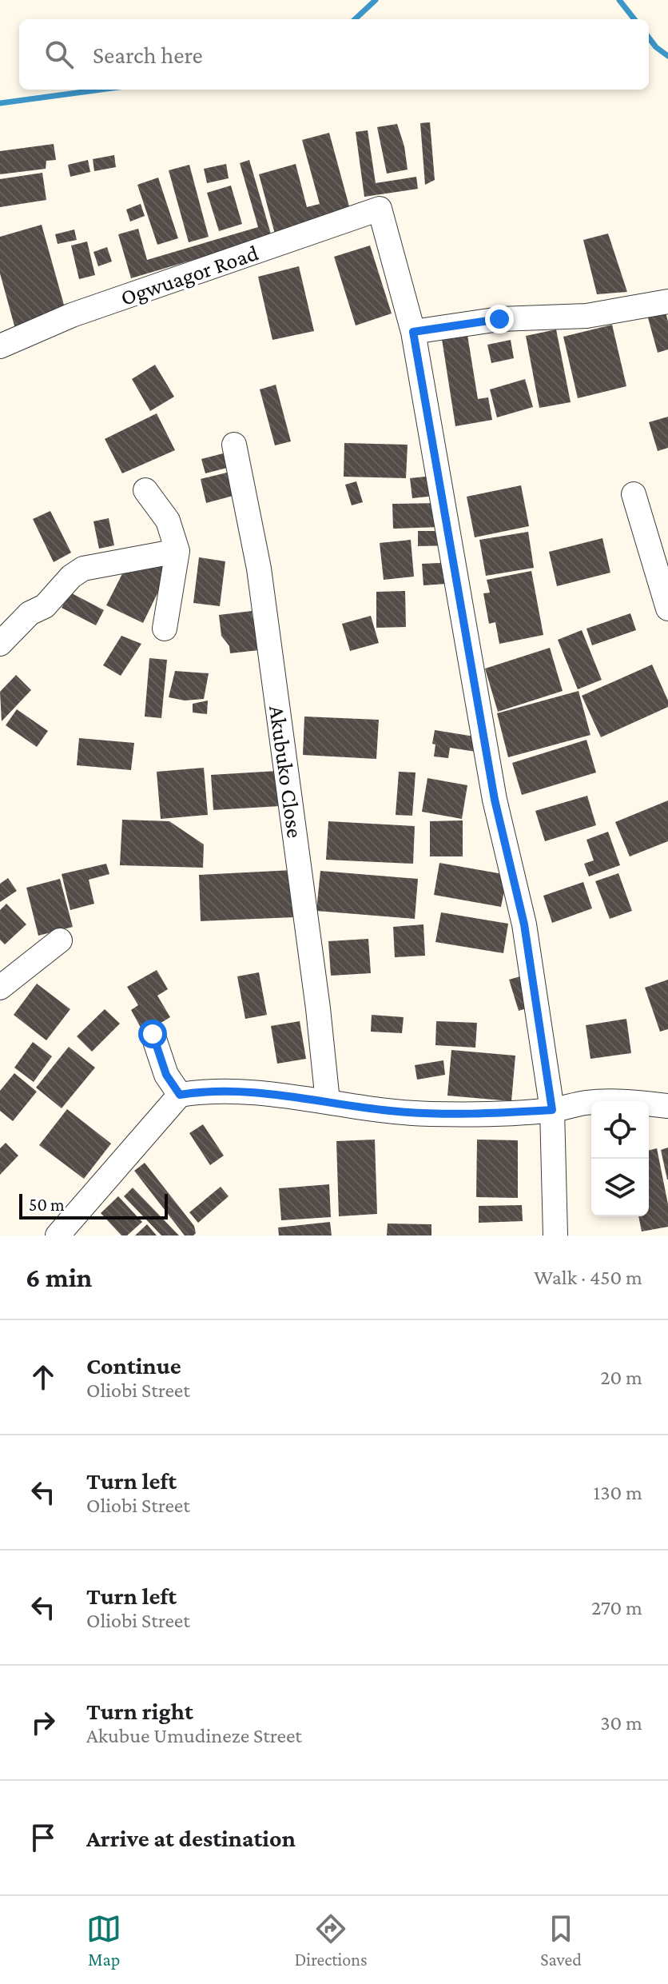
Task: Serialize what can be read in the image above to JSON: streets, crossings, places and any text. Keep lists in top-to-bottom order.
{
  "streets": {
    "street": ["Ogwuagor Road", "Akubuko Close"]
  },
  "scale_bar": "50 m",
  "page": {
    "search": "Search here",
    "scale": "50 m",
    "heading": ["6 min", "Walk · 450 m"],
    "list": [
      ["Continue", "Oliobi Street", "20 m"],
      ["Turn left", "Oliobi Street", "130 m"],
      ["Turn left", "Oliobi Street", "270 m"],
      ["Turn right", "Akubue Umudineze Street", "30 m"],
      "Arrive at destination"
    ],
    "nav": ["Map", "Directions", "Saved"]
  }
}
